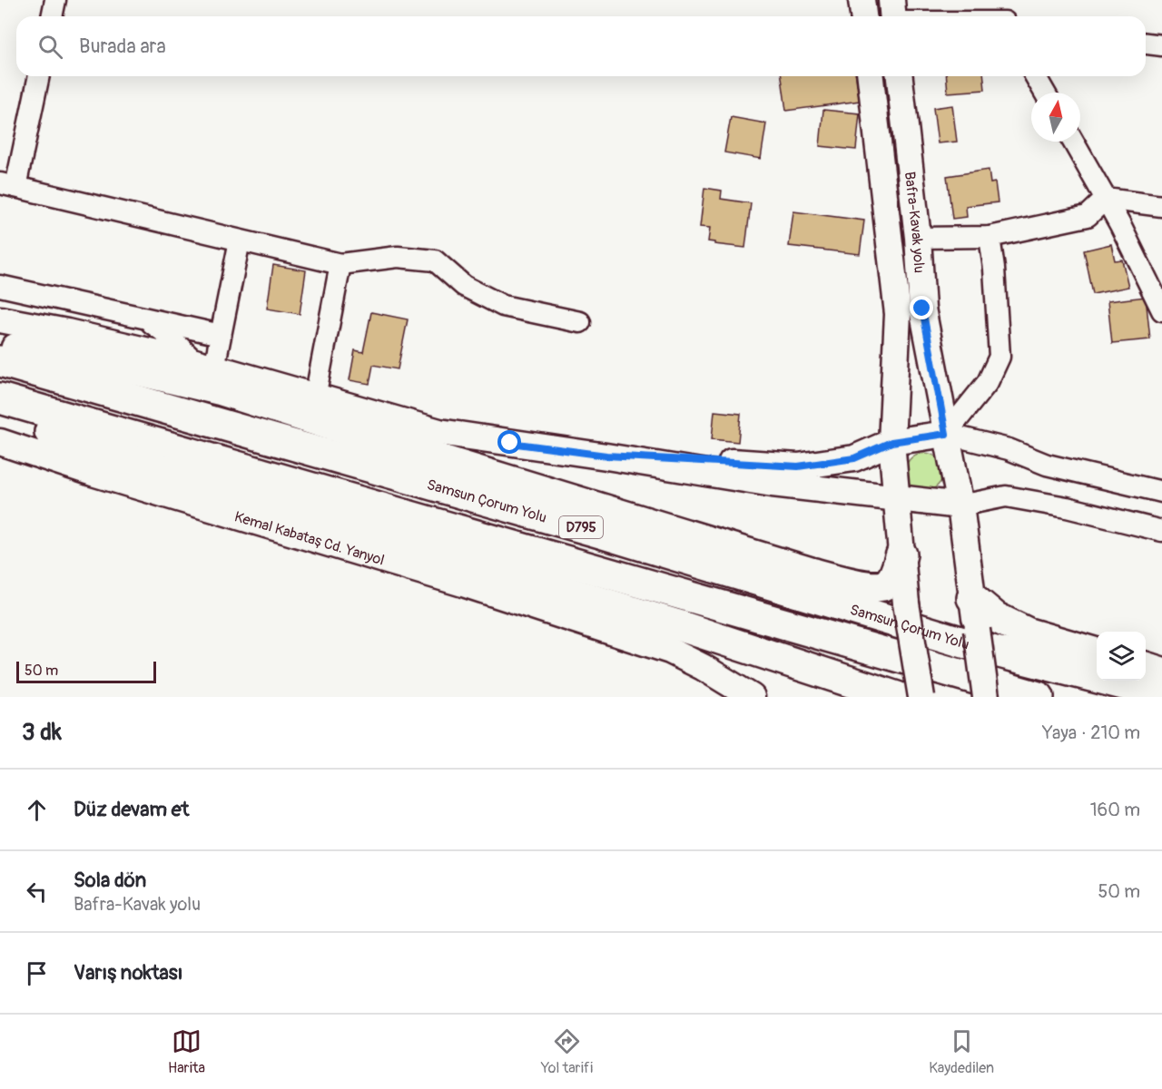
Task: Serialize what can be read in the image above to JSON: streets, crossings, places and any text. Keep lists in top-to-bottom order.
{
  "streets": {
    "highway": ["Samsun Çorum Yolu", "D795"],
    "main road": ["Bafra-Kavak yolu", "Kemal Kabataş Cd. Yanyol"]
  },
  "scale_bar": "50 m",
  "north": "top",
  "page": {
    "search": "Burada ara",
    "scale": "50 m",
    "heading": ["3 dk", "Yaya · 210 m"],
    "list": [
      ["Düz devam et", "160 m"],
      ["Sola dön", "Bafra-Kavak yolu", "50 m"],
      "Varış noktası"
    ],
    "nav": ["Harita", "Yol tarifi", "Kaydedilen"]
  }
}
